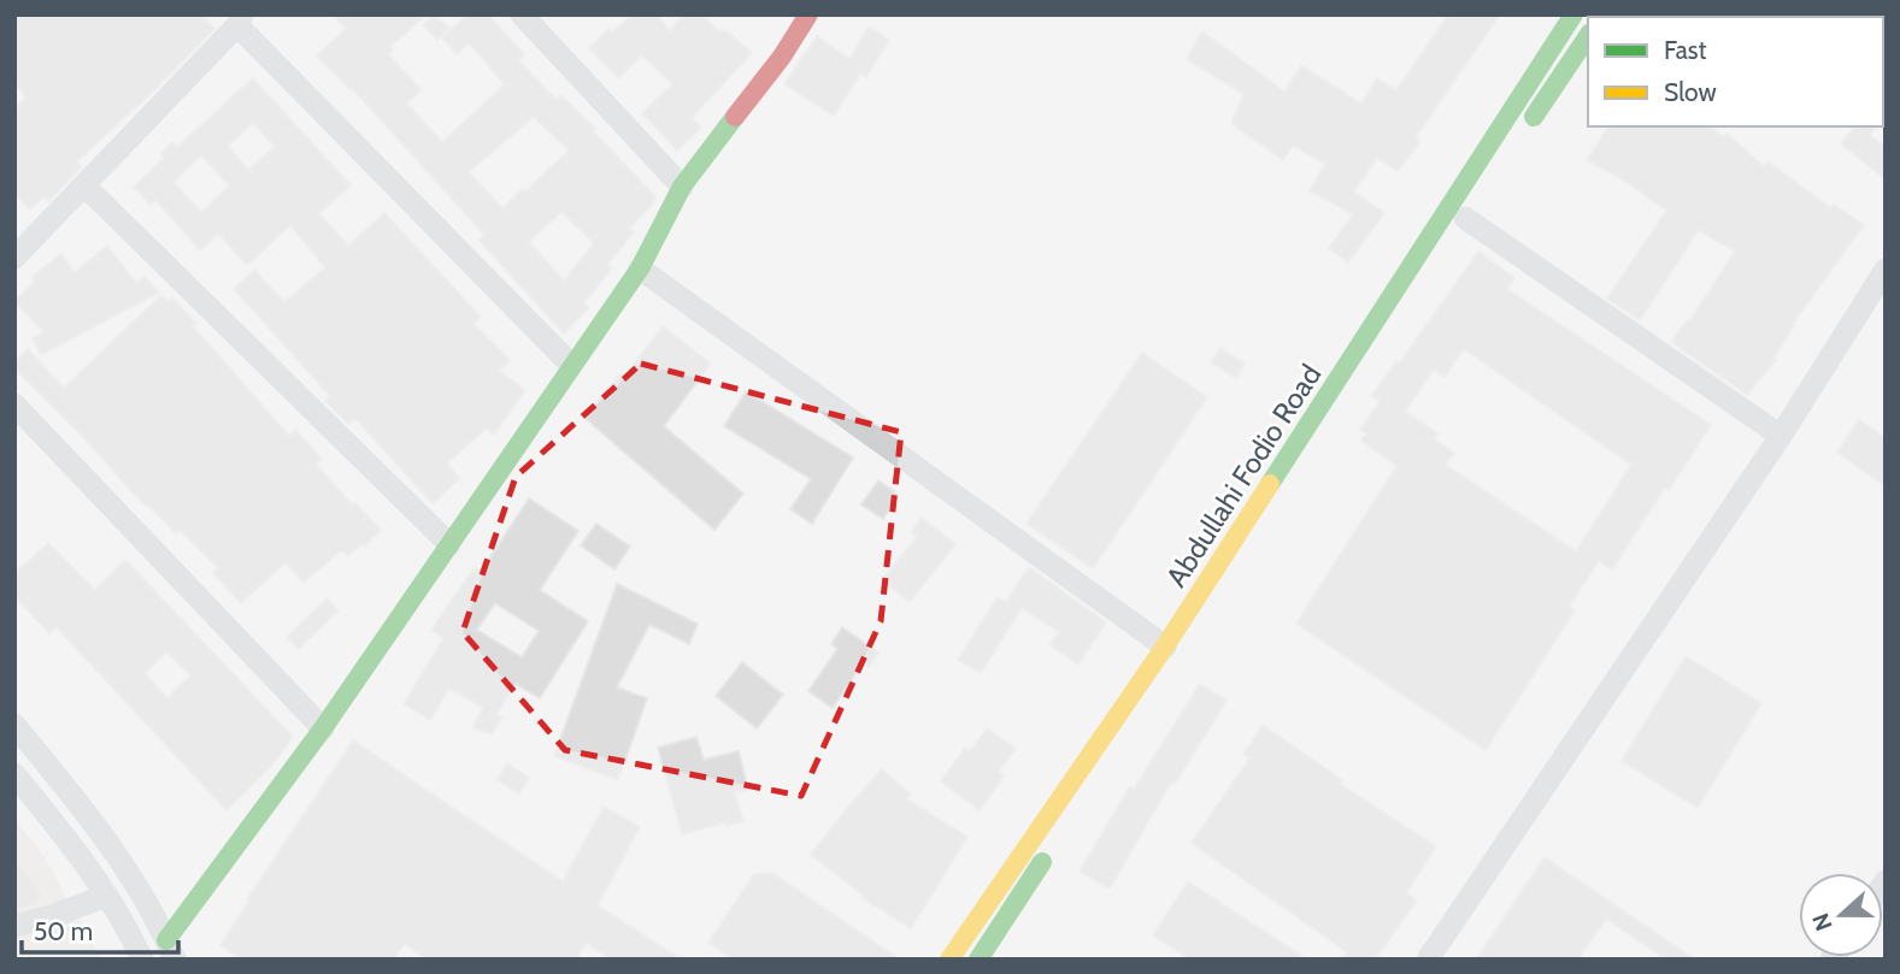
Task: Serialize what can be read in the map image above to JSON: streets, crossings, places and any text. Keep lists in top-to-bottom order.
{
  "streets": {
    "main road": ["Abdullahi Fodio Road"]
  },
  "legend": ["Fast", "Slow"],
  "scale_bar": "50 m",
  "north": "left"
}
